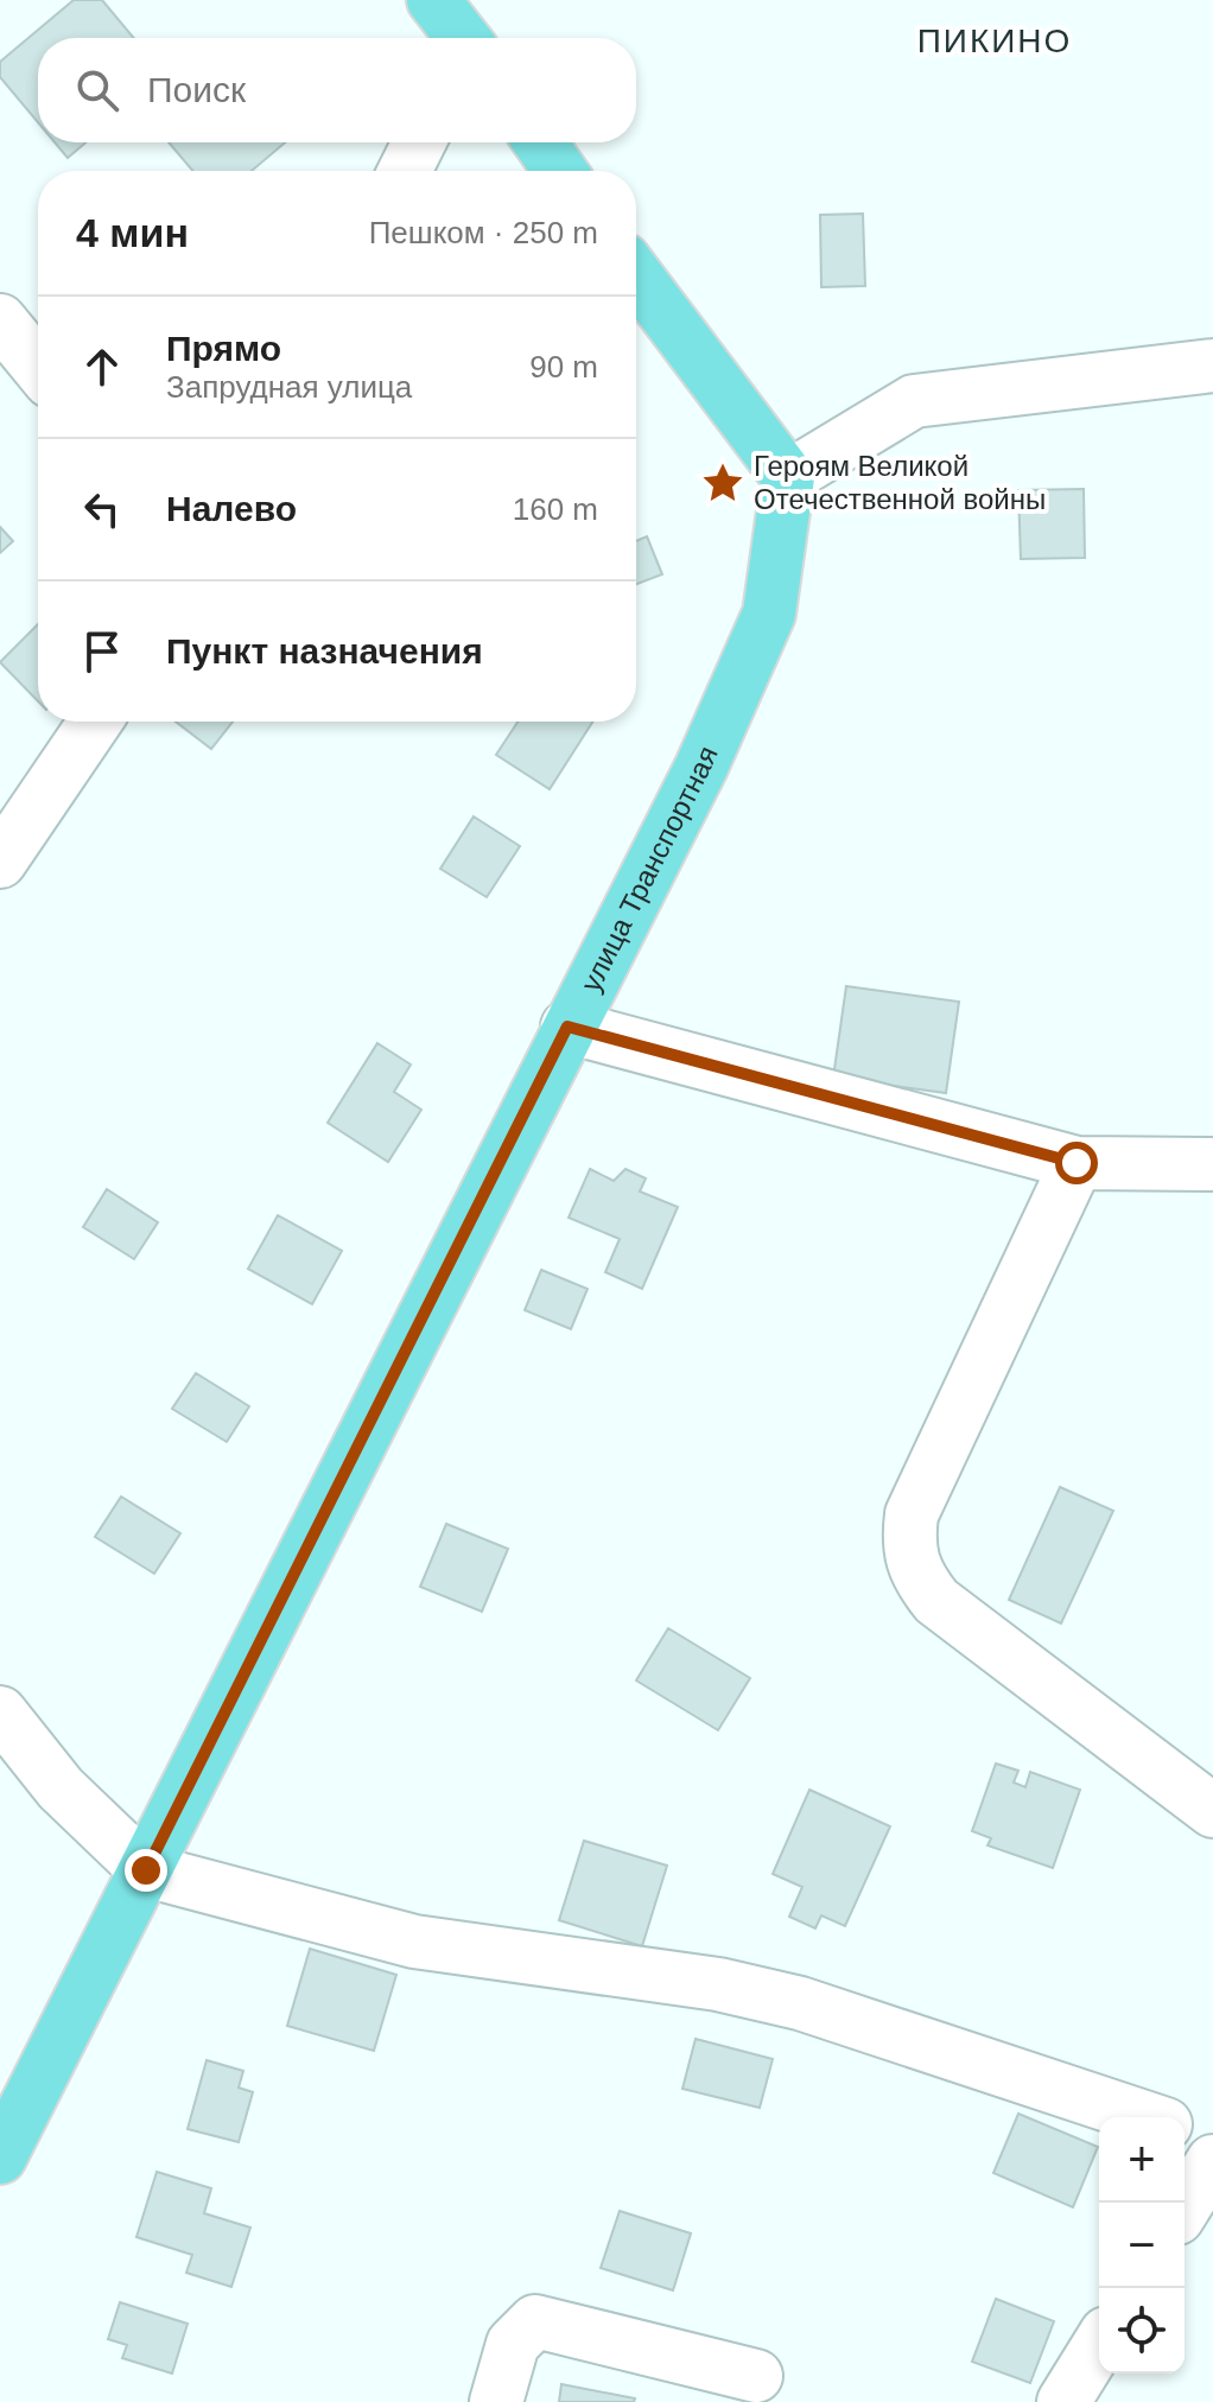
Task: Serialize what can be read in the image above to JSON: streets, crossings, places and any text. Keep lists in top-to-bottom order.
{
  "streets": {
    "main road": ["улица Транспортная"]
  },
  "districts": ["ПИКИНО"],
  "places": {
    "place": ["Героям Великой Отечественной войны"]
  },
  "page": {
    "search": "Поиск",
    "heading": ["4 мин", "Пешком · 250 m"],
    "list": [
      ["Прямо", "Запрудная улица", "90 m"],
      ["Налево", "160 m"],
      "Пункт назначения"
    ],
    "map_buttons": ["+", "−"]
  }
}
